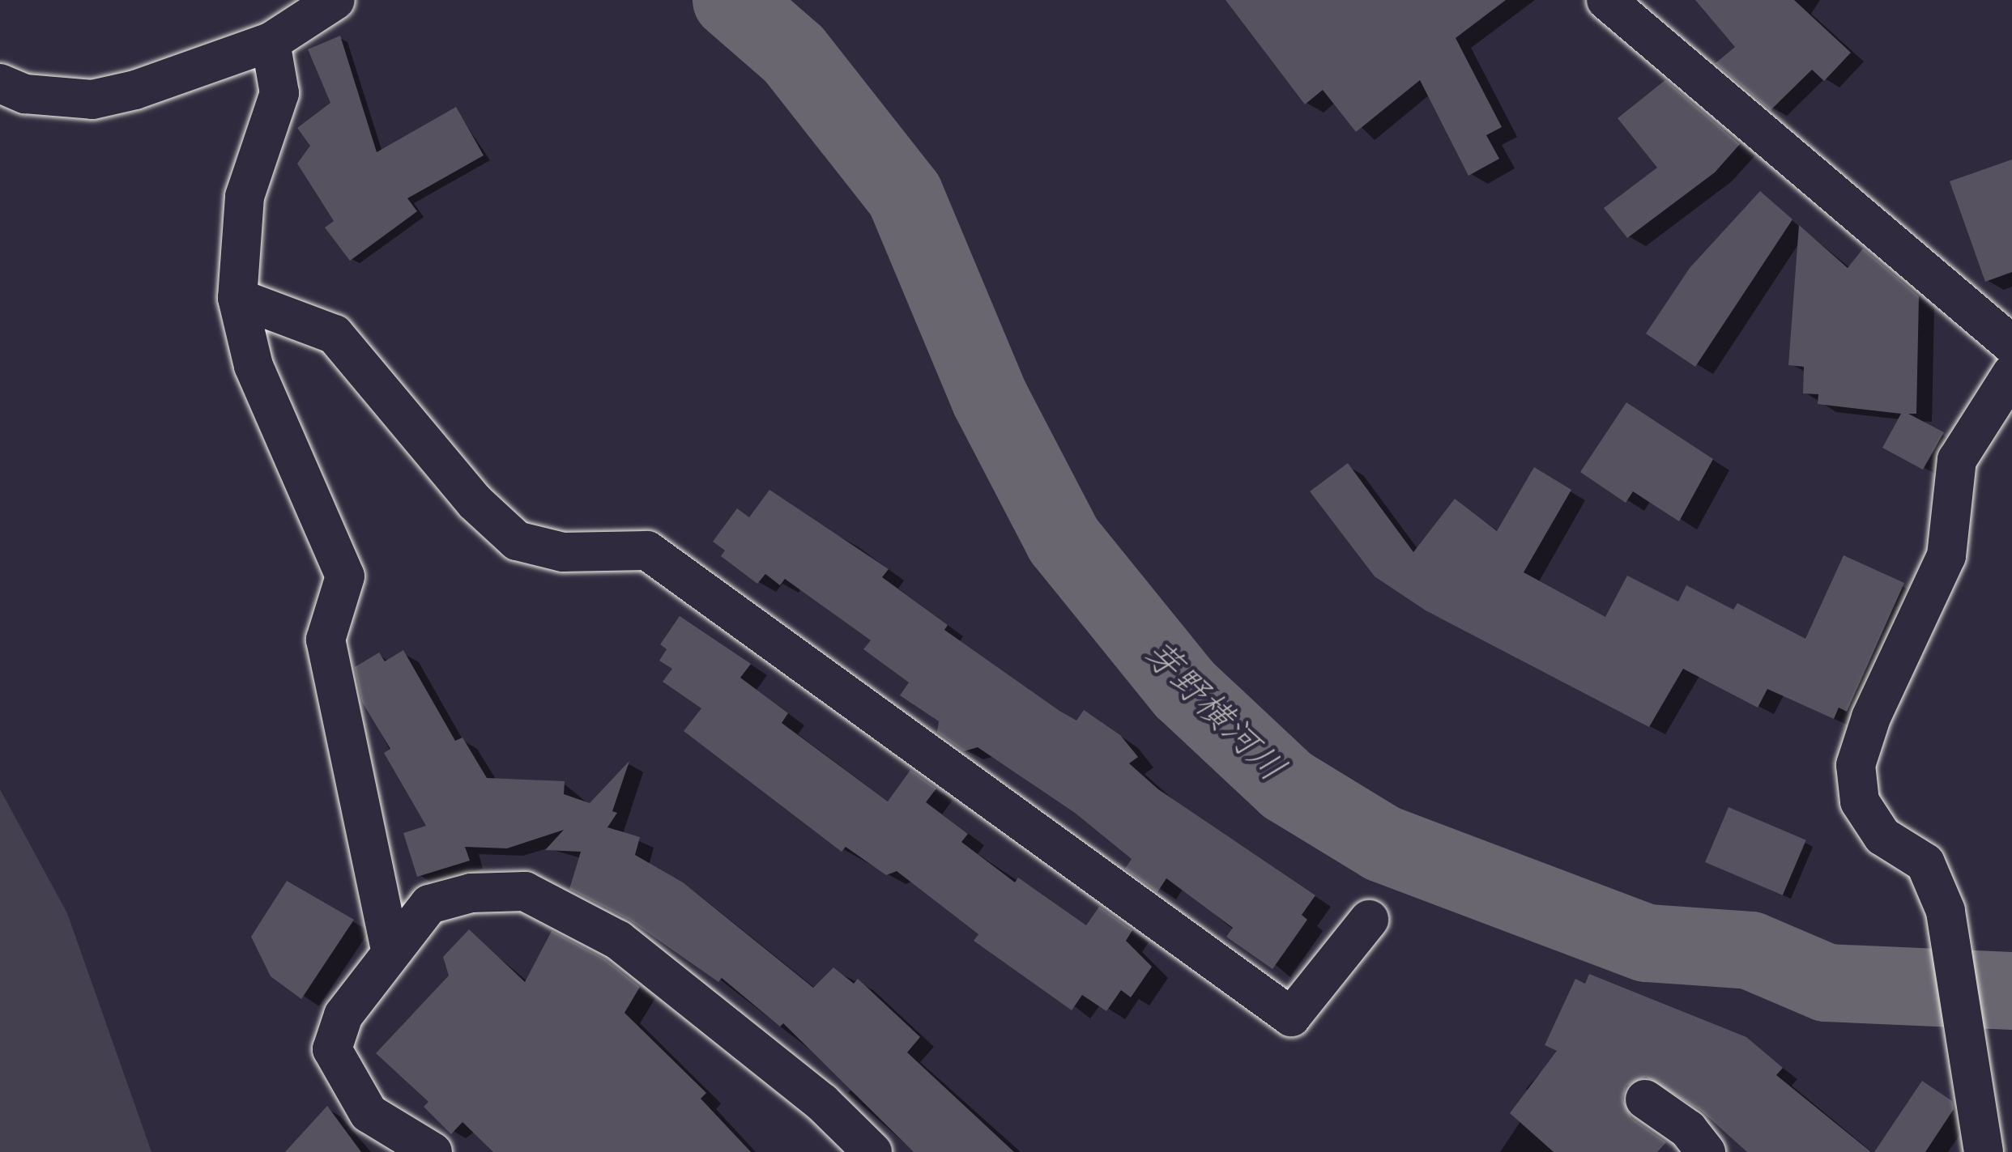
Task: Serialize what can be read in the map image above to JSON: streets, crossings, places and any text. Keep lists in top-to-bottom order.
{
  "water": ["芽野横河川"]
}
